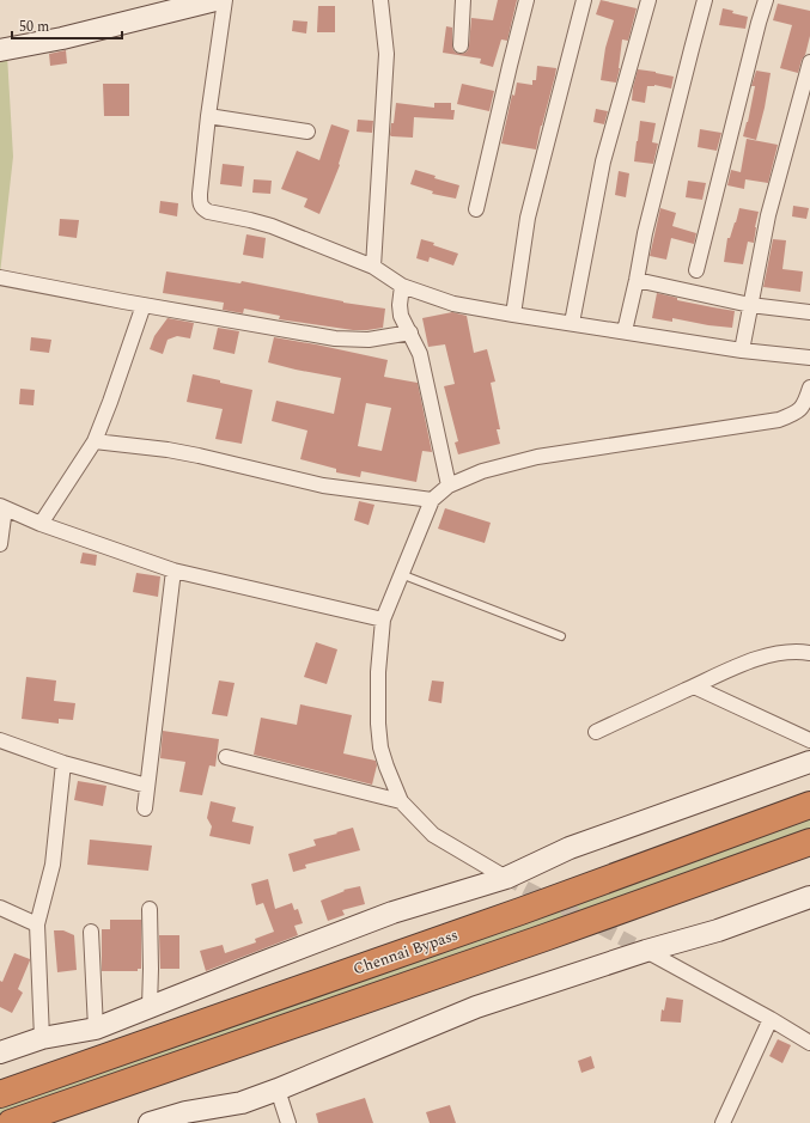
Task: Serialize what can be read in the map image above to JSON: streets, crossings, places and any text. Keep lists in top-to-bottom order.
{
  "streets": {
    "highway": ["Chennai Bypass"]
  },
  "scale_bar": "50 m"
}
